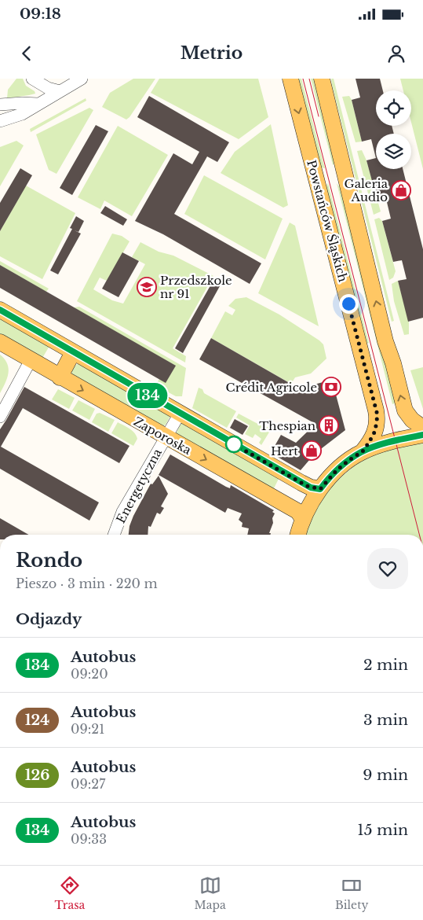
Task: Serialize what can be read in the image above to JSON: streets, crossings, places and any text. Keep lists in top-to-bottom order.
{
  "streets": {
    "main road": ["Powstańców Śląskich", "Zaporoska"],
    "street": ["Energetyczna"]
  },
  "crossings": [
    ["Zaporoska", "Energetyczna"]
  ],
  "places": {
    "shop": ["Galeria Audio", "Hert"],
    "school or university": ["Przedszkole nr 91"],
    "bank": ["Crédit Agricole"],
    "building": ["Thespian"]
  },
  "lines": ["bus line 134"],
  "page": {
    "status": "09:18",
    "header": "Metrio",
    "on_map": "134",
    "heading": [
      ["Rondo", "Pieszo · 3 min · 220 m"],
      "Odjazdy"
    ],
    "list": [
      {
        "mark": "134",
        "name": "Autobus",
        "note": "09:20",
        "value": "2 min"
      },
      {
        "mark": "124",
        "name": "Autobus",
        "note": "09:21",
        "value": "3 min"
      },
      {
        "mark": "126",
        "name": "Autobus",
        "note": "09:27",
        "value": "9 min"
      },
      {
        "mark": "134",
        "name": "Autobus",
        "note": "09:33",
        "value": "15 min"
      }
    ],
    "tabs": ["Trasa", "Mapa", "Bilety"]
  }
}
